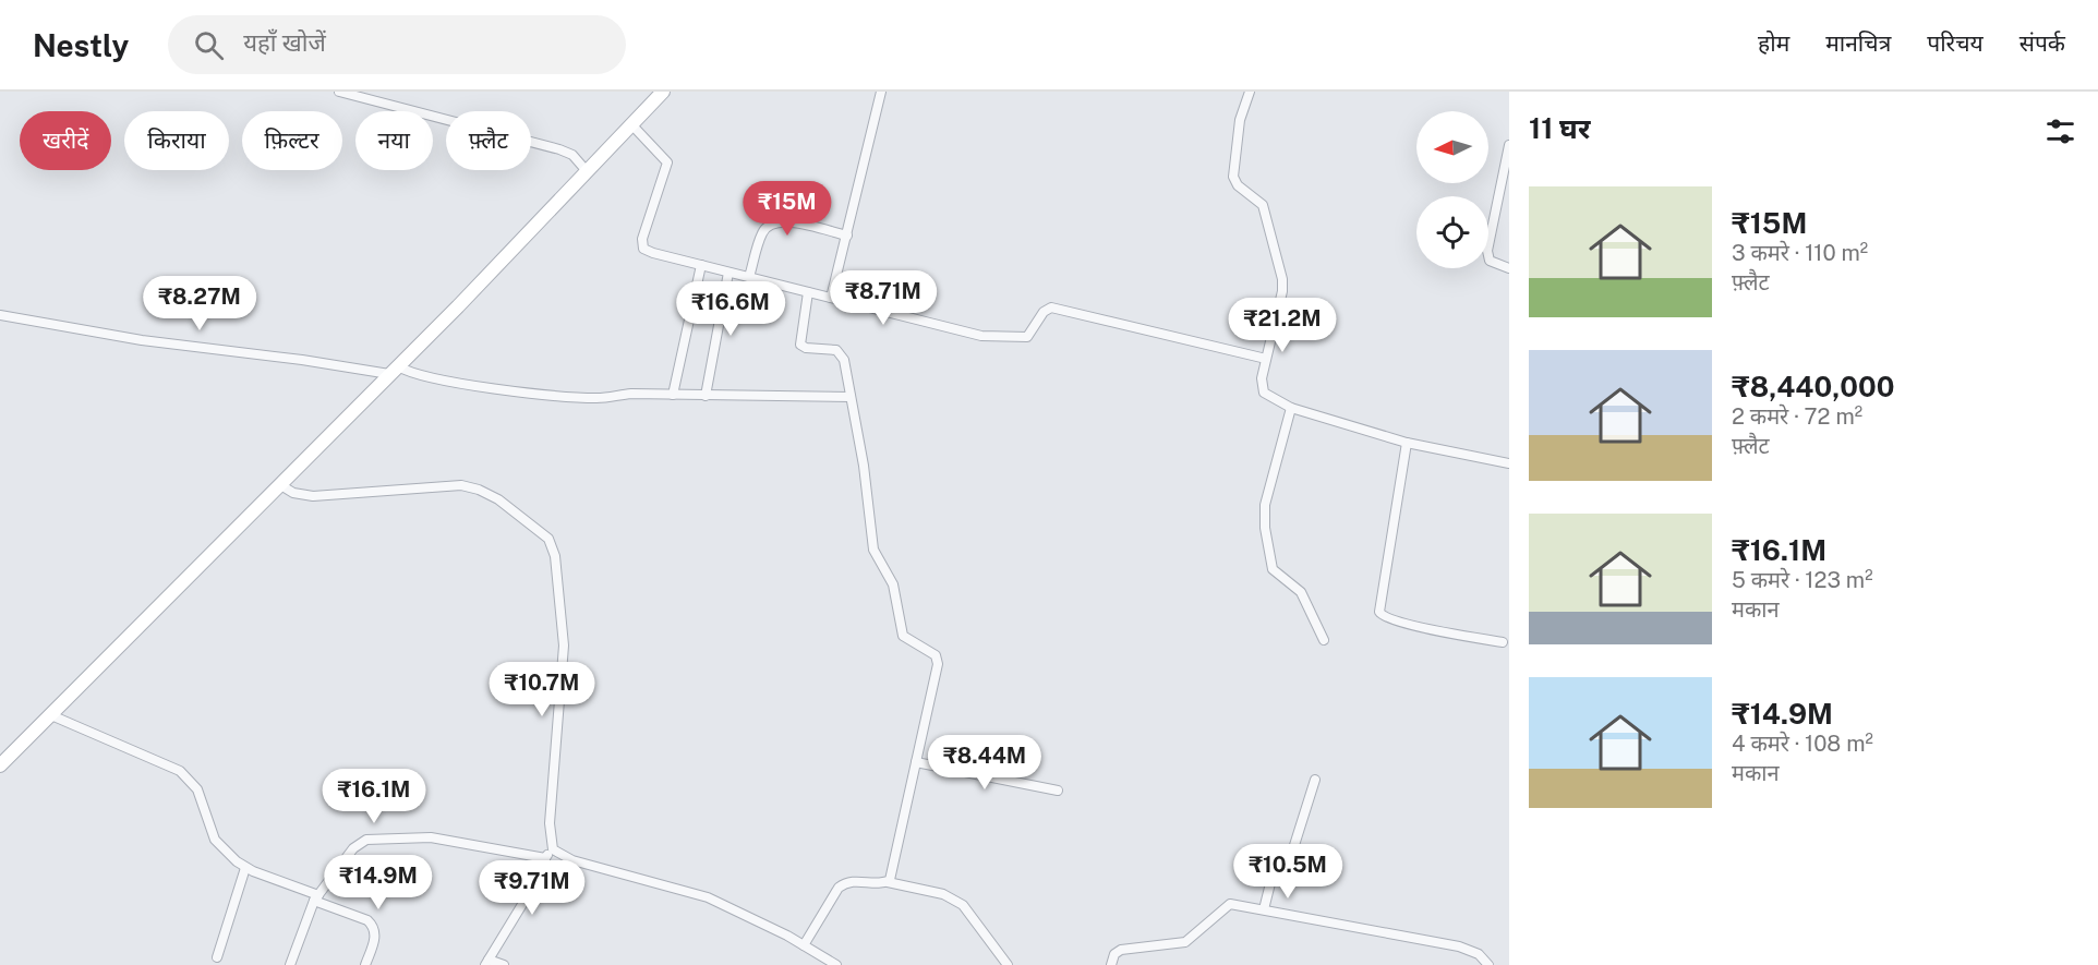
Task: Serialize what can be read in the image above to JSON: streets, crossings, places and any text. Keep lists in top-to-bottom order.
{
  "north": "left",
  "page": {
    "header": "Nestly",
    "search": "यहाँ खोजें",
    "nav": [
      "होम",
      "मानचित्र",
      "परिचय",
      "संपर्क"
    ],
    "heading": "11 घर",
    "chip": [
      "खरीदें",
      "किराया",
      "फ़िल्टर",
      "नया",
      "फ़्लैट"
    ],
    "list": [
      {
        "name": "₹15M",
        "note": "3 कमरे · 110 m² · फ़्लैट"
      },
      {
        "name": "₹8,440,000",
        "note": "2 कमरे · 72 m² · फ़्लैट"
      },
      {
        "name": "₹16.1M",
        "note": "5 कमरे · 123 m² · मकान"
      },
      {
        "name": "₹14.9M",
        "note": "4 कमरे · 108 m² · मकान"
      }
    ],
    "price": [
      "₹15M",
      "₹8.71M",
      "₹8.27M",
      "₹16.6M",
      "₹21.2M",
      "₹10.7M",
      "₹8.44M",
      "₹16.1M",
      "₹10.5M",
      "₹14.9M",
      "₹9.71M"
    ]
  }
}
